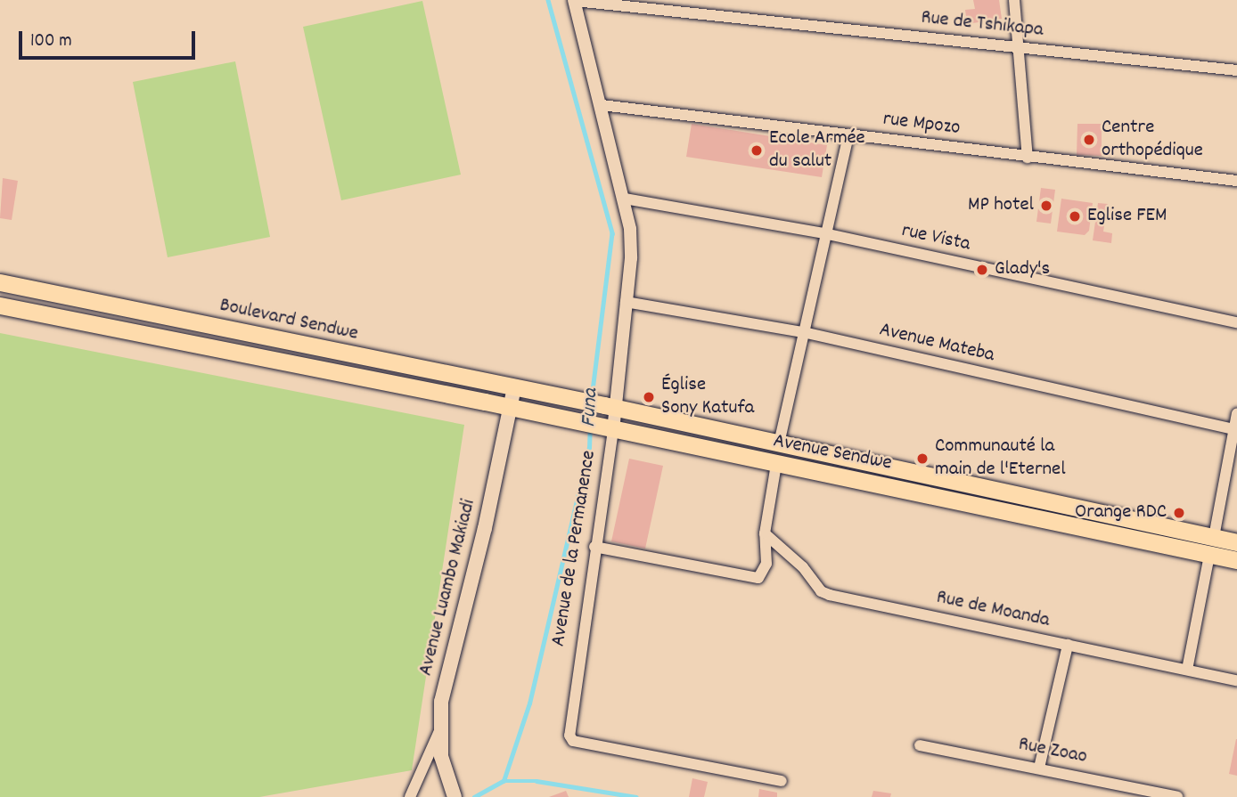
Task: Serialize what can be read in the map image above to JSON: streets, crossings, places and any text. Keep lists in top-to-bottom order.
{
  "streets": {
    "highway": ["Boulevard Sendwe", "Avenue Sendwe"],
    "main road": ["Avenue Luambo Makiadi"],
    "street": [
      "Rue de Tshikapa",
      "rue Mpozo",
      "rue Vista",
      "Avenue Mateba",
      "Avenue de la Permanence",
      "Rue de Moanda",
      "Rue Zoao"
    ]
  },
  "crossings": [
    ["Rue de Tshikapa", "Avenue de la Permanence"],
    ["rue Mpozo", "Avenue de la Permanence"],
    ["rue Vista", "Avenue de la Permanence"],
    ["Boulevard Sendwe", "Avenue Sendwe"],
    ["Boulevard Sendwe", "Avenue Luambo Makiadi"],
    ["Avenue Mateba", "Avenue de la Permanence"],
    ["Avenue Sendwe", "Avenue de la Permanence"]
  ],
  "water": ["Funa"],
  "places": [
    "Centre orthopédique",
    "Ecole Armée du salut",
    "MP hotel",
    "Eglise FEM",
    "Glady's",
    "Église Sony Katufa",
    "Communauté la main de l'Eternel",
    "Orange RDC"
  ],
  "scale_bar": "100 m"
}
